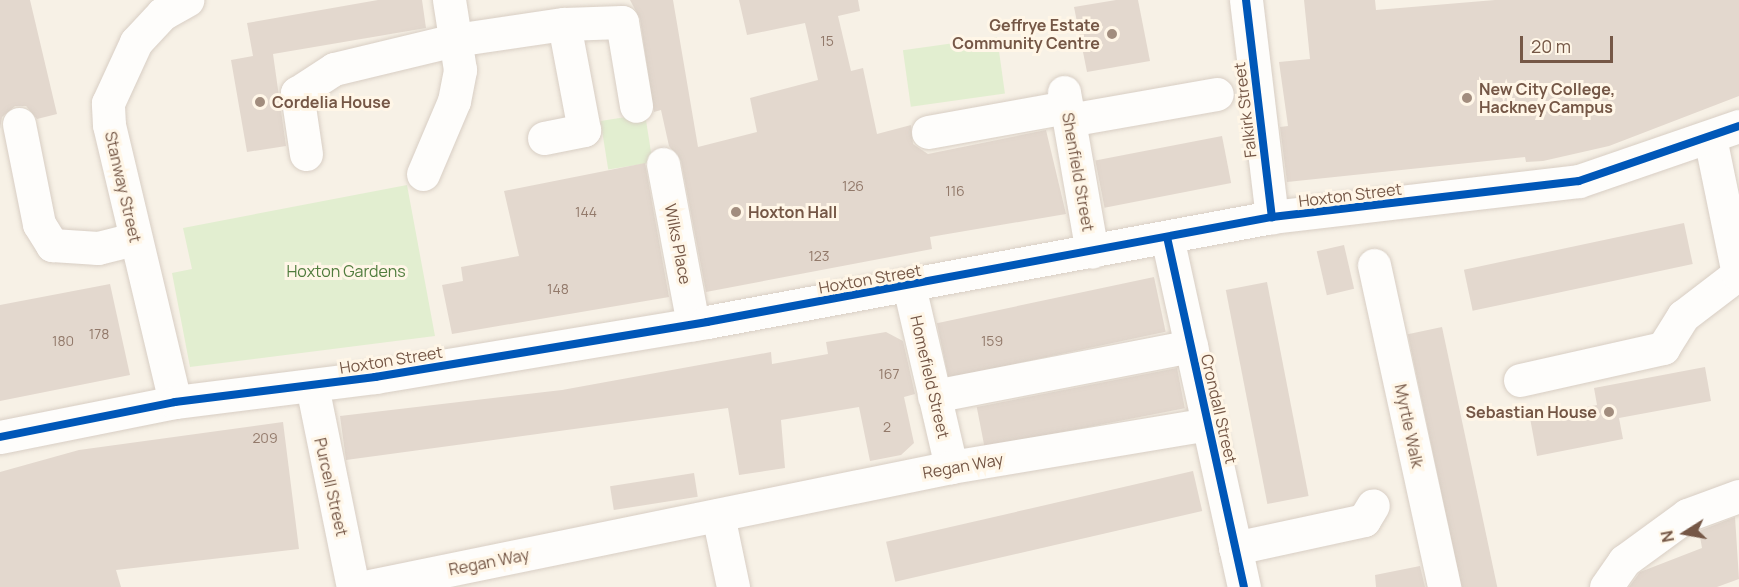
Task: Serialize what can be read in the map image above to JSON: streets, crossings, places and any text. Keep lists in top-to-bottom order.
{
  "streets": {
    "street": [
      "Falkirk Street",
      "Shenfield Street",
      "Stanway Street",
      "Hoxton Street",
      "Wilks Place",
      "Homefield Street",
      "Crondall Street",
      "Myrtle Walk",
      "Regan Way",
      "Purcell Street"
    ]
  },
  "crossings": [
    ["Falkirk Street", "Hoxton Street"],
    ["Shenfield Street", "Hoxton Street"],
    ["Stanway Street", "Hoxton Street"],
    ["Hoxton Street", "Wilks Place"],
    ["Hoxton Street", "Homefield Street"],
    ["Hoxton Street", "Crondall Street"],
    ["Hoxton Street", "Purcell Street"],
    ["Homefield Street", "Regan Way"],
    ["Crondall Street", "Regan Way"]
  ],
  "parks": ["Hoxton Gardens"],
  "places": [
    "Geffrye Estate Community Centre",
    "New City College, Hackney Campus",
    "Cordelia House",
    "Hoxton Hall",
    "Sebastian House"
  ],
  "house_numbers": [
    "15",
    "126",
    "116",
    "144",
    "123",
    "148",
    "178",
    "180",
    "159",
    "167",
    "2",
    "209"
  ],
  "scale_bar": "20 m",
  "north": "left"
}
